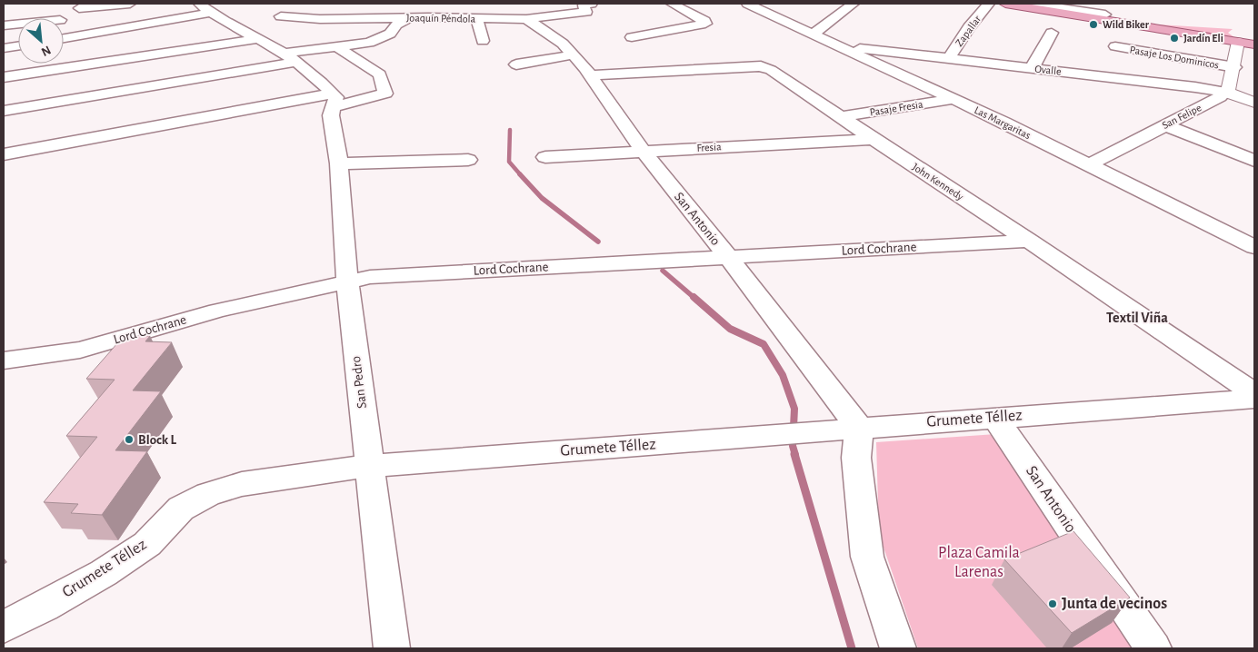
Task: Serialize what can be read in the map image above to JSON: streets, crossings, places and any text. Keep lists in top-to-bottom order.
{
  "streets": {
    "street": [
      "Joaquín Péndola",
      "Zapallar",
      "Pasaje Los Dominicos",
      "Ovalle",
      "Pasaje Fresia",
      "San Felipe",
      "Las Margaritas",
      "Fresia",
      "John Kennedy",
      "San Antonio",
      "Lord Cochrane",
      "San Pedro",
      "Grumete Téllez"
    ]
  },
  "crossings": [
    ["Joaquín Péndola", "San Antonio"],
    ["Zapallar", "Ovalle"],
    ["Ovalle", "San Felipe"],
    ["Ovalle", "Las Margaritas"],
    ["Pasaje Fresia", "Las Margaritas"],
    ["Pasaje Fresia", "John Kennedy"],
    ["San Felipe", "Las Margaritas"],
    ["Fresia", "John Kennedy"],
    ["Fresia", "San Antonio"],
    ["John Kennedy", "San Antonio"],
    ["John Kennedy", "Lord Cochrane"],
    ["San Antonio", "Lord Cochrane"],
    ["San Antonio", "Grumete Téllez"],
    ["Lord Cochrane", "San Pedro"],
    ["San Pedro", "Grumete Téllez"]
  ],
  "districts": ["Textil Viña"],
  "parks": ["Plaza Camila Larenas"],
  "places": [
    "Wild Biker",
    "Jardín Eli",
    "Block L",
    "Junta de vecinos"
  ],
  "north": "bottom right"
}
